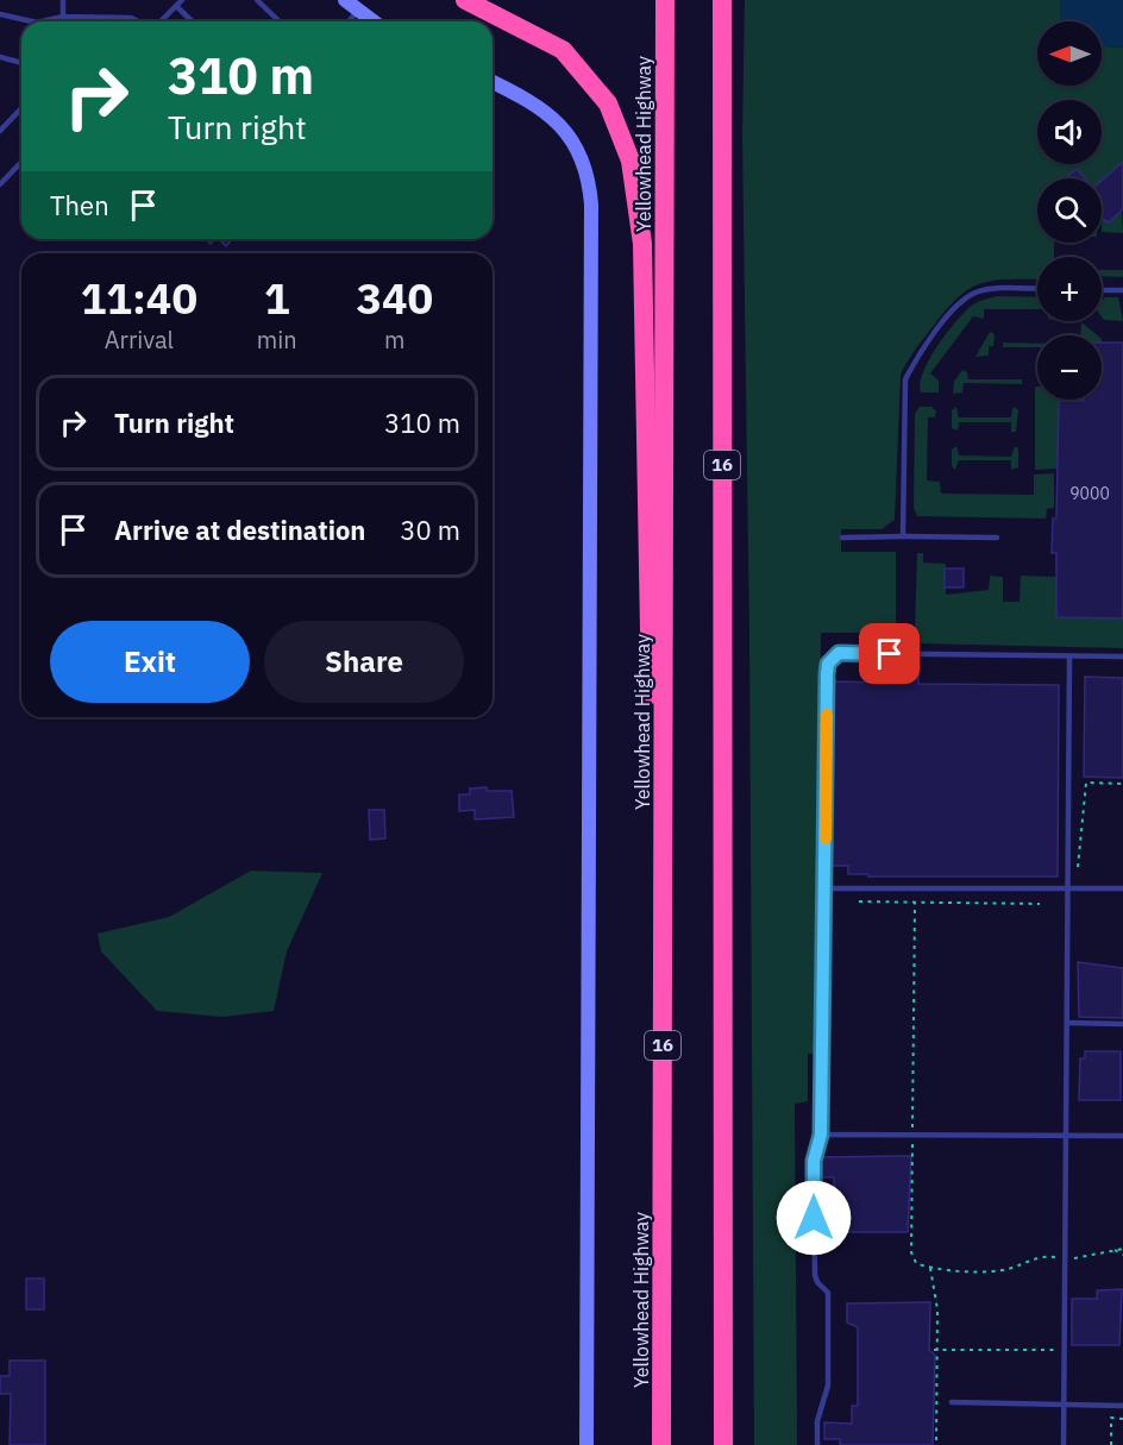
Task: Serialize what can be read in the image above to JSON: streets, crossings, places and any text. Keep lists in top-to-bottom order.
{
  "streets": {
    "highway": ["Yellowhead Highway", "16"]
  },
  "house_numbers": ["9000"],
  "north": "left",
  "page": {
    "map_buttons": ["+", "−"],
    "turn": ["310 m", "Turn right"],
    "then": "Then",
    "eta": [
      "11:40",
      "Arrival",
      "1",
      "min",
      "340",
      "m"
    ],
    "list": [
      {
        "name": "Turn right",
        "value": "310 m"
      },
      {
        "name": "Arrive at destination",
        "value": "30 m"
      }
    ],
    "buttons": ["Exit", "Share"]
  }
}
